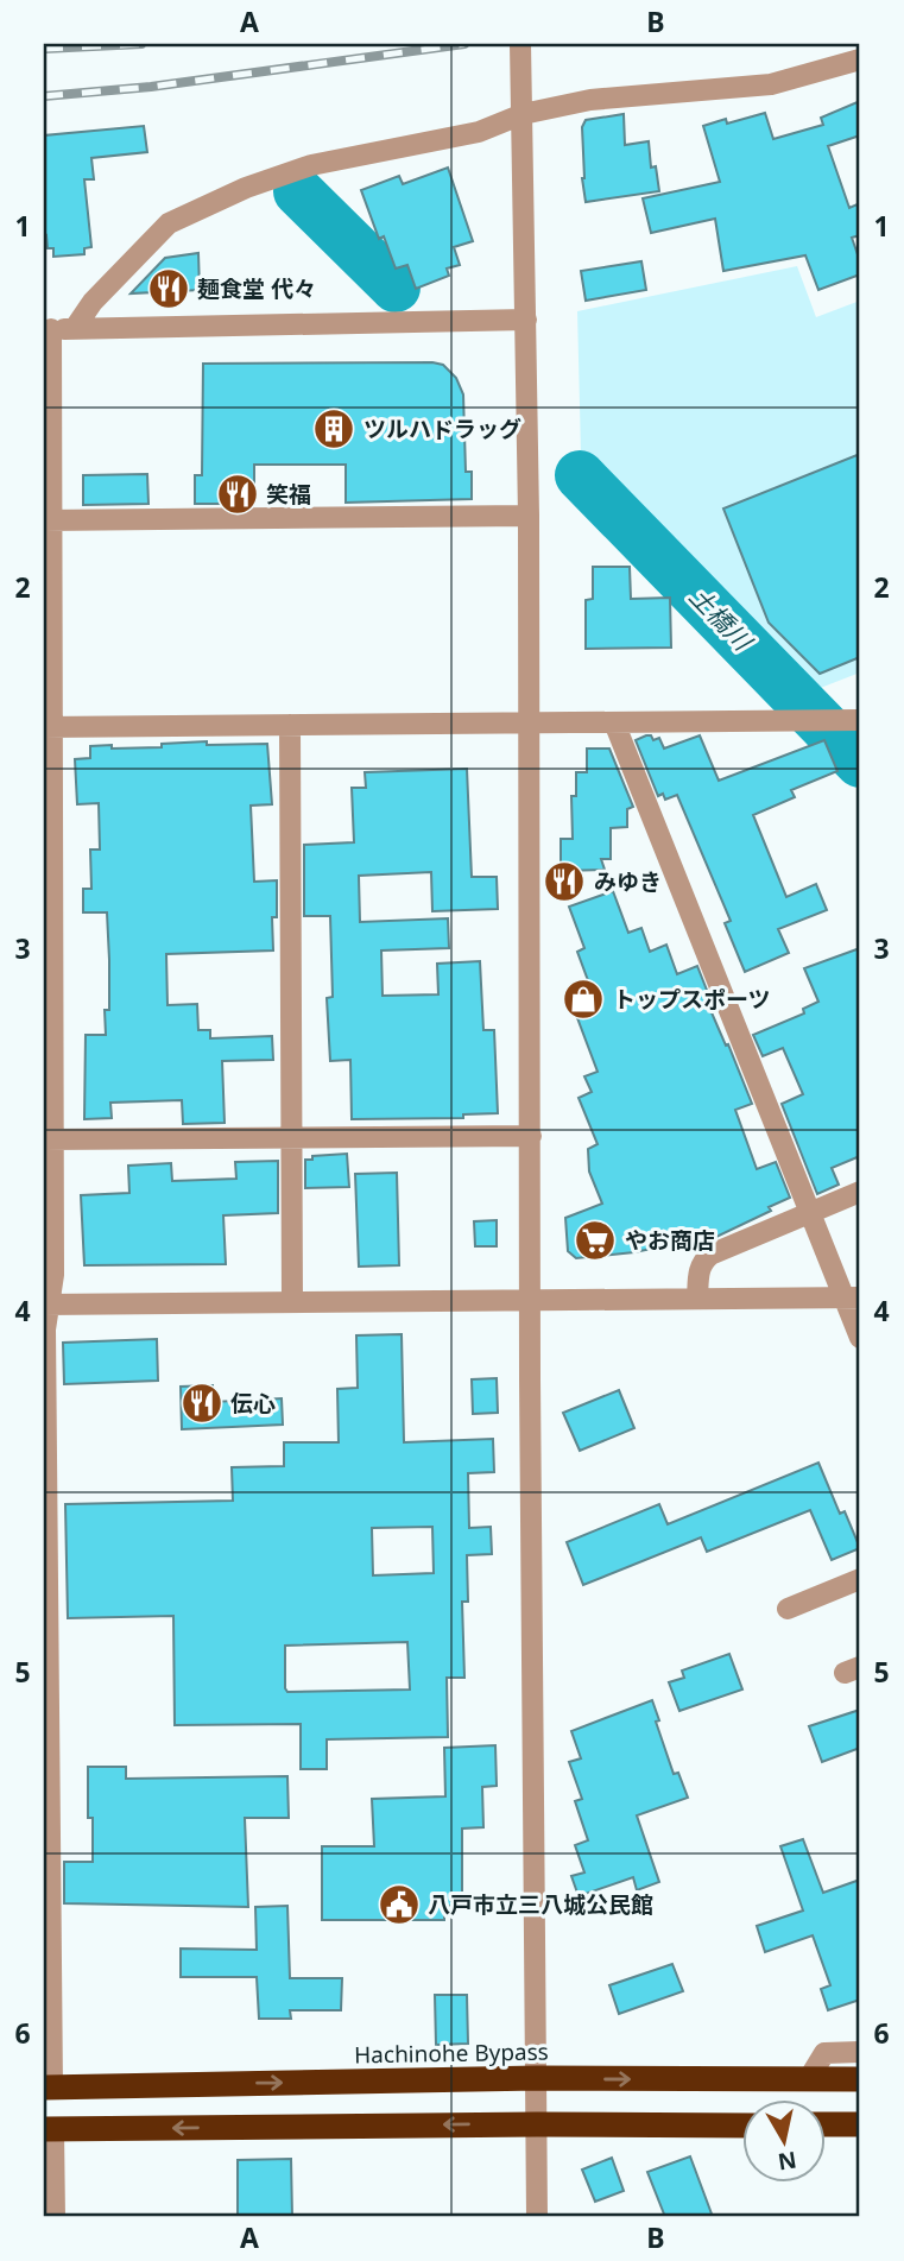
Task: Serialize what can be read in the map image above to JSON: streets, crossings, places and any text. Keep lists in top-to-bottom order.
{
  "streets": {
    "highway": ["Hachinohe Bypass"]
  },
  "water": ["土橋川"],
  "places": {
    "restaurant": [
      "麺食堂 代々",
      "笑福",
      "みゆき",
      "伝心"
    ],
    "building": ["ツルハドラッグ"],
    "shop": ["トップスポーツ"],
    "supermarket": ["やお商店"],
    "public building": ["八戸市立三八城公民館"]
  },
  "north": "bottom",
  "grid": {
    "columns": ["A", "B"],
    "rows": [
      "1",
      "2",
      "3",
      "4",
      "5",
      "6"
    ]
  }
}
